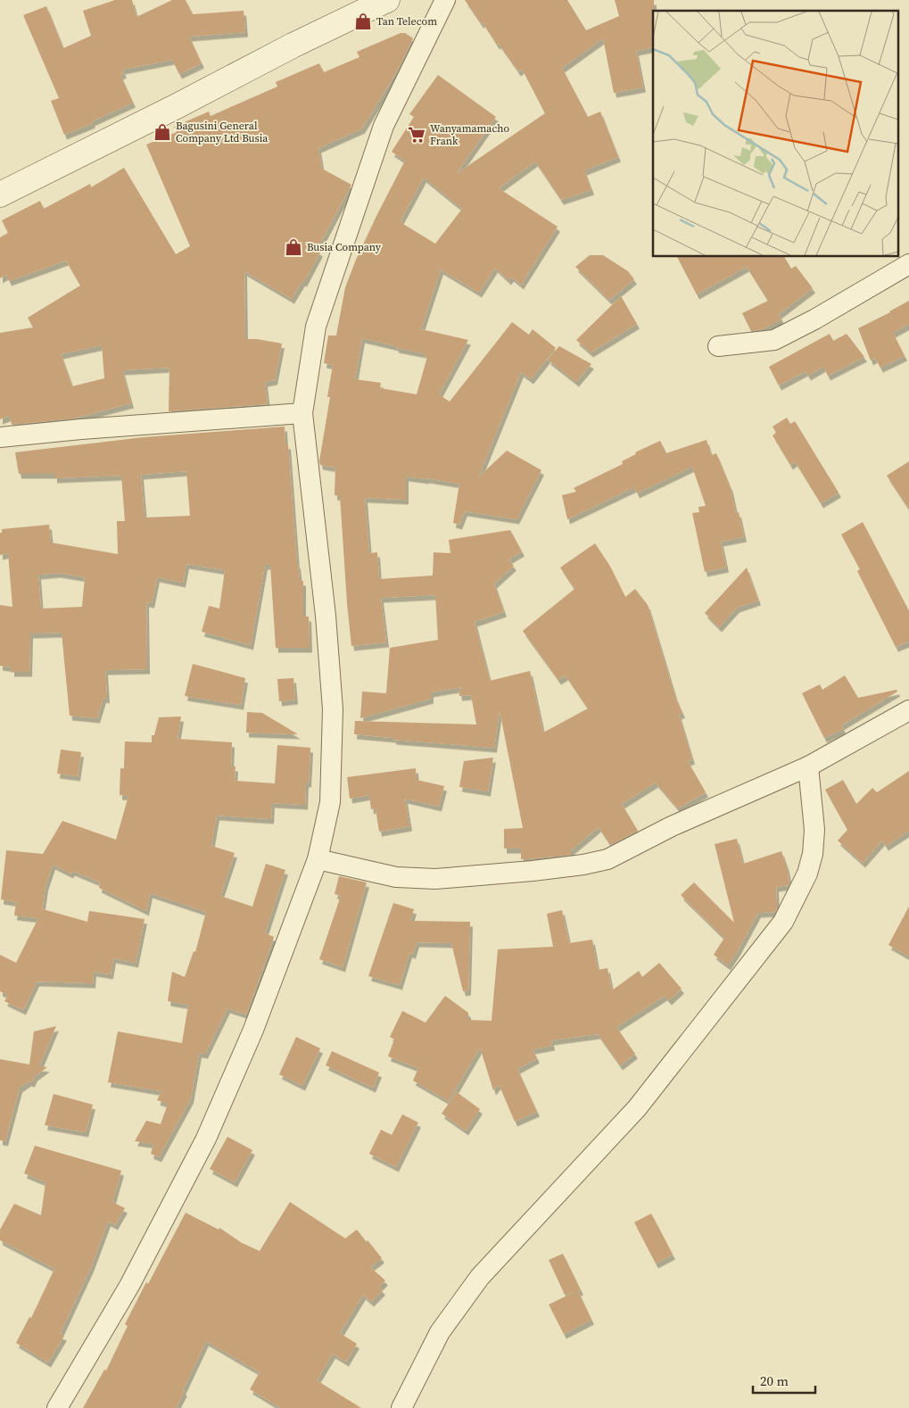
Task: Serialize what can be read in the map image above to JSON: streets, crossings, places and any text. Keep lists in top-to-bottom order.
{
  "places": {
    "shop": ["Tan Telecom", "Bagusini General Company Ltd Busia", "Busia Company"],
    "supermarket": ["Wanyamamacho Frank"]
  },
  "scale_bar": "20 m"
}
